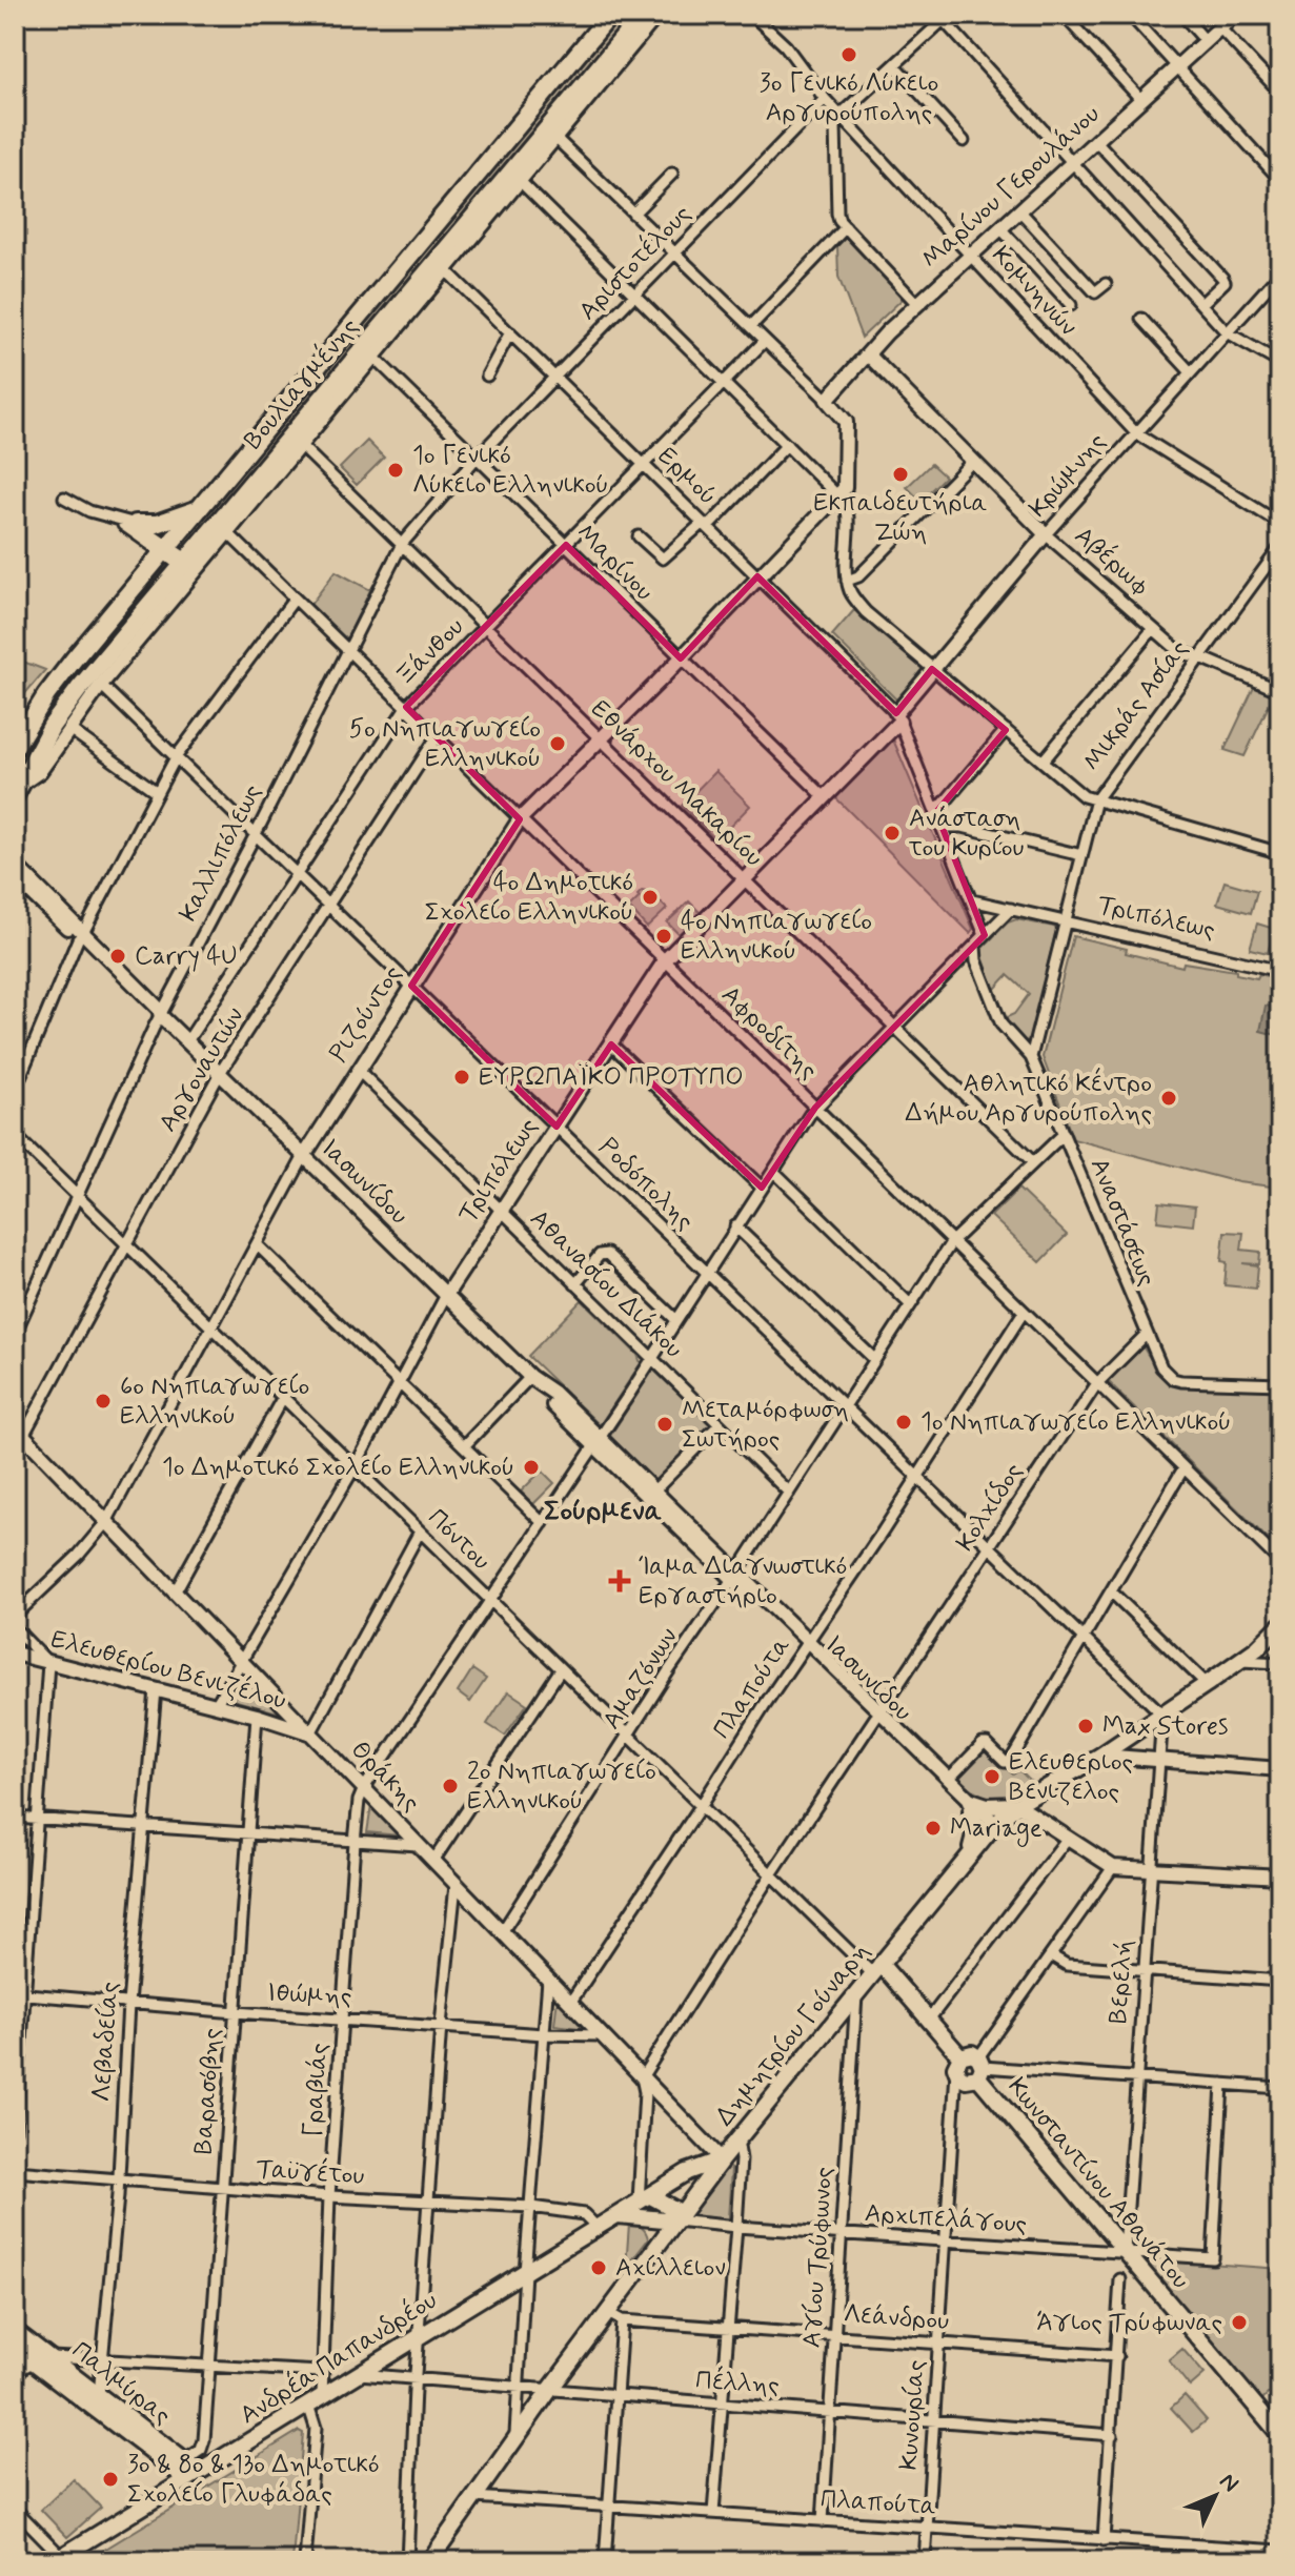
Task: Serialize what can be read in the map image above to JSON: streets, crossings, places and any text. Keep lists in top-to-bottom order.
{
  "streets": {
    "main road": [
      "Βουλιαγμένης",
      "Δημητρίου Γούναρη",
      "Κωνσταντίνου Αθανάτου",
      "Ανδρέα Παπανδρέου",
      "Παλμύρας"
    ],
    "street": [
      "Μαρίνου Γερουλάνου",
      "Αριστοτέλους",
      "Κομνηνών",
      "Κρώμνης",
      "Ερμού",
      "Αβέρωφ",
      "Μαρίνου",
      "Ξάνθου",
      "Μικράς Ασίας",
      "Εθνάρχου Μακαρίου",
      "Καλλιπόλεως",
      "Τριπόλεως",
      "Ριζούντος",
      "Αφροδίτης",
      "Αργοναυτών",
      "Ιασωνίδου",
      "Ροδόπολης",
      "Αναστάσεως",
      "Αθανασίου Διάκου",
      "Κολχίδος",
      "Πόντου",
      "Ελευθερίου Βενιζέλου",
      "Αμαζόνων",
      "Πλαπούτα",
      "Θράκης",
      "Βερελή",
      "Ιθώμης",
      "Λεβαδείας",
      "Γραβιάς",
      "Βαρασόβης",
      "Ταϋγέτου",
      "Αρχιπελάγους",
      "Αγίου Τρύφωνος",
      "Λεάνδρου",
      "Πέλλης",
      "Κυνουρίας"
    ]
  },
  "crossings": [
    ["Μαρίνου Γερουλάνου", "Κομνηνών"],
    ["Μαρίνου Γερουλάνου", "Αβέρωφ"],
    ["Αριστοτέλους", "Κομνηνών"],
    ["Αριστοτέλους", "Ερμού"],
    ["Αριστοτέλους", "Μαρίνου"],
    ["Αριστοτέλους", "Καλλιπόλεως"],
    ["Κομνηνών", "Κρώμνης"],
    ["Βουλιαγμένης", "Ερμού"],
    ["Βουλιαγμένης", "Μαρίνου"],
    ["Βουλιαγμένης", "Εθνάρχου Μακαρίου"],
    ["Κρώμνης", "Ερμού"],
    ["Κρώμνης", "Αβέρωφ"],
    ["Κρώμνης", "Τριπόλεως"],
    ["Ερμού", "Ξάνθου"],
    ["Ερμού", "Τριπόλεως"],
    ["Ερμού", "Ριζούντος"],
    ["Αβέρωφ", "Μικράς Ασίας"],
    ["Μαρίνου", "Ξάνθου"],
    ["Μαρίνου", "Καλλιπόλεως"],
    ["Μαρίνου", "Τριπόλεως"],
    ["Μαρίνου", "Ριζούντος"],
    ["Ξάνθου", "Εθνάρχου Μακαρίου"],
    ["Ξάνθου", "Αφροδίτης"],
    ["Ξάνθου", "Ιασωνίδου"],
    ["Ξάνθου", "Ροδόπολης"],
    ["Μικράς Ασίας", "Τριπόλεως"],
    ["Μικράς Ασίας", "Αναστάσεως"],
    ["Εθνάρχου Μακαρίου", "Καλλιπόλεως"],
    ["Εθνάρχου Μακαρίου", "Τριπόλεως"],
    ["Εθνάρχου Μακαρίου", "Ριζούντος"],
    ["Εθνάρχου Μακαρίου", "Αμαζόνων"],
    ["Καλλιπόλεως", "Αφροδίτης"],
    ["Καλλιπόλεως", "Ιασωνίδου"],
    ["Καλλιπόλεως", "Ροδόπολης"],
    ["Καλλιπόλεως", "Πόντου"],
    ["Τριπόλεως", "Αφροδίτης"],
    ["Τριπόλεως", "Ιασωνίδου"],
    ["Τριπόλεως", "Ροδόπολης"],
    ["Τριπόλεως", "Αθανασίου Διάκου"],
    ["Τριπόλεως", "Πόντου"],
    ["Τριπόλεως", "Ελευθερίου Βενιζέλου"],
    ["Τριπόλεως", "Θράκης"],
    ["Ριζούντος", "Αφροδίτης"],
    ["Ριζούντος", "Ιασωνίδου"],
    ["Ριζούντος", "Ροδόπολης"],
    ["Ριζούντος", "Αθανασίου Διάκου"],
    ["Ριζούντος", "Πόντου"],
    ["Ριζούντος", "Θράκης"],
    ["Αφροδίτης", "Αργοναυτών"],
    ["Αφροδίτης", "Κολχίδος"],
    ["Αφροδίτης", "Αμαζόνων"],
    ["Αφροδίτης", "Πλαπούτα"],
    ["Αργοναυτών", "Ιασωνίδου"],
    ["Αργοναυτών", "Ροδόπολης"],
    ["Αργοναυτών", "Πόντου"],
    ["Αργοναυτών", "Θράκης"],
    ["Ιασωνίδου", "Κολχίδος"],
    ["Ιασωνίδου", "Αμαζόνων"],
    ["Ιασωνίδου", "Πλαπούτα"],
    ["Ιασωνίδου", "Δημητρίου Γούναρη"],
    ["Ροδόπολης", "Κολχίδος"],
    ["Ροδόπολης", "Αμαζόνων"],
    ["Ροδόπολης", "Πλαπούτα"],
    ["Ροδόπολης", "Βερελή"],
    ["Ροδόπολης", "Δημητρίου Γούναρη"],
    ["Αναστάσεως", "Κολχίδος"],
    ["Αναστάσεως", "Αμαζόνων"],
    ["Αθανασίου Διάκου", "Αμαζόνων"],
    ["Κολχίδος", "Πόντου"],
    ["Κολχίδος", "Θράκης"],
    ["Πόντου", "Αμαζόνων"],
    ["Πόντου", "Πλαπούτα"],
    ["Πόντου", "Δημητρίου Γούναρη"],
    ["Ελευθερίου Βενιζέλου", "Θράκης"],
    ["Ελευθερίου Βενιζέλου", "Λεβαδείας"],
    ["Ελευθερίου Βενιζέλου", "Βαρασόβης"],
    ["Αμαζόνων", "Θράκης"],
    ["Πλαπούτα", "Θράκης"],
    ["Πλαπούτα", "Δημητρίου Γούναρη"],
    ["Πλαπούτα", "Αγίου Τρύφωνος"],
    ["Πλαπούτα", "Κυνουρίας"],
    ["Θράκης", "Ιθώμης"],
    ["Θράκης", "Δημητρίου Γούναρη"],
    ["Θράκης", "Γραβιάς"],
    ["Θράκης", "Ανδρέα Παπανδρέου"],
    ["Βερελή", "Δημητρίου Γούναρη"],
    ["Βερελή", "Κωνσταντίνου Αθανάτου"],
    ["Βερελή", "Αρχιπελάγους"],
    ["Ιθώμης", "Λεβαδείας"],
    ["Ιθώμης", "Γραβιάς"],
    ["Ιθώμης", "Βαρασόβης"],
    ["Δημητρίου Γούναρη", "Αρχιπελάγους"],
    ["Δημητρίου Γούναρη", "Αγίου Τρύφωνος"],
    ["Δημητρίου Γούναρη", "Λεάνδρου"],
    ["Δημητρίου Γούναρη", "Ανδρέα Παπανδρέου"],
    ["Δημητρίου Γούναρη", "Πέλλης"],
    ["Λεβαδείας", "Ταϋγέτου"],
    ["Λεβαδείας", "Παλμύρας"],
    ["Γραβιάς", "Ταϋγέτου"],
    ["Γραβιάς", "Ανδρέα Παπανδρέου"],
    ["Βαρασόβης", "Ταϋγέτου"],
    ["Βαρασόβης", "Παλμύρας"],
    ["Ταϋγέτου", "Ανδρέα Παπανδρέου"],
    ["Κωνσταντίνου Αθανάτου", "Αρχιπελάγους"],
    ["Αρχιπελάγους", "Αγίου Τρύφωνος"],
    ["Αρχιπελάγους", "Κυνουρίας"],
    ["Αγίου Τρύφωνος", "Λεάνδρου"],
    ["Αγίου Τρύφωνος", "Πέλλης"],
    ["Λεάνδρου", "Κυνουρίας"],
    ["Ανδρέα Παπανδρέου", "Παλμύρας"],
    ["Ανδρέα Παπανδρέου", "Πέλλης"],
    ["Πέλλης", "Κυνουρίας"]
  ],
  "districts": ["Σούρμενα"],
  "places": {
    "other": [
      "3ο Γενικό Λύκειο Αργυρούπολης",
      "1ο Γενικό Λύκειο Ελληνικού",
      "Εκπαιδευτήρια Ζώη",
      "5ο Νηπιαγωγείο Ελληνικού",
      "Ανάσταση του Κυρίου",
      "4ο Δημοτικό Σχολείο Ελληνικού",
      "4ο Νηπιαγωγείο Ελληνικού",
      "Carry 4U",
      "ΕΥΡΩΠΑΪΚΟ ΠΡΟΤΥΠΟ",
      "Αθλητικό Κέντρο Δήμου Αργυρούπολης",
      "6ο Νηπιαγωγείο Ελληνικού",
      "1ο Νηπιαγωγείο Ελληνικού",
      "Μεταμόρφωση Σωτήρος",
      "1ο Δημοτικό Σχολείο Ελληνικού",
      "Max Stores",
      "Ελευθεριος Βενιζελος",
      "2ο Νηπιαγωγείο Ελληνικού",
      "Mariage",
      "Αχίλλειον",
      "Άγιος Τρύφωνας",
      "3ο & 8ο & 13ο Δημοτικό Σχολείο Γλυφάδας"
    ],
    "health": ["Ίαμα Διαγνωστικό Εργαστήριο"]
  },
  "north": "top right"
}
